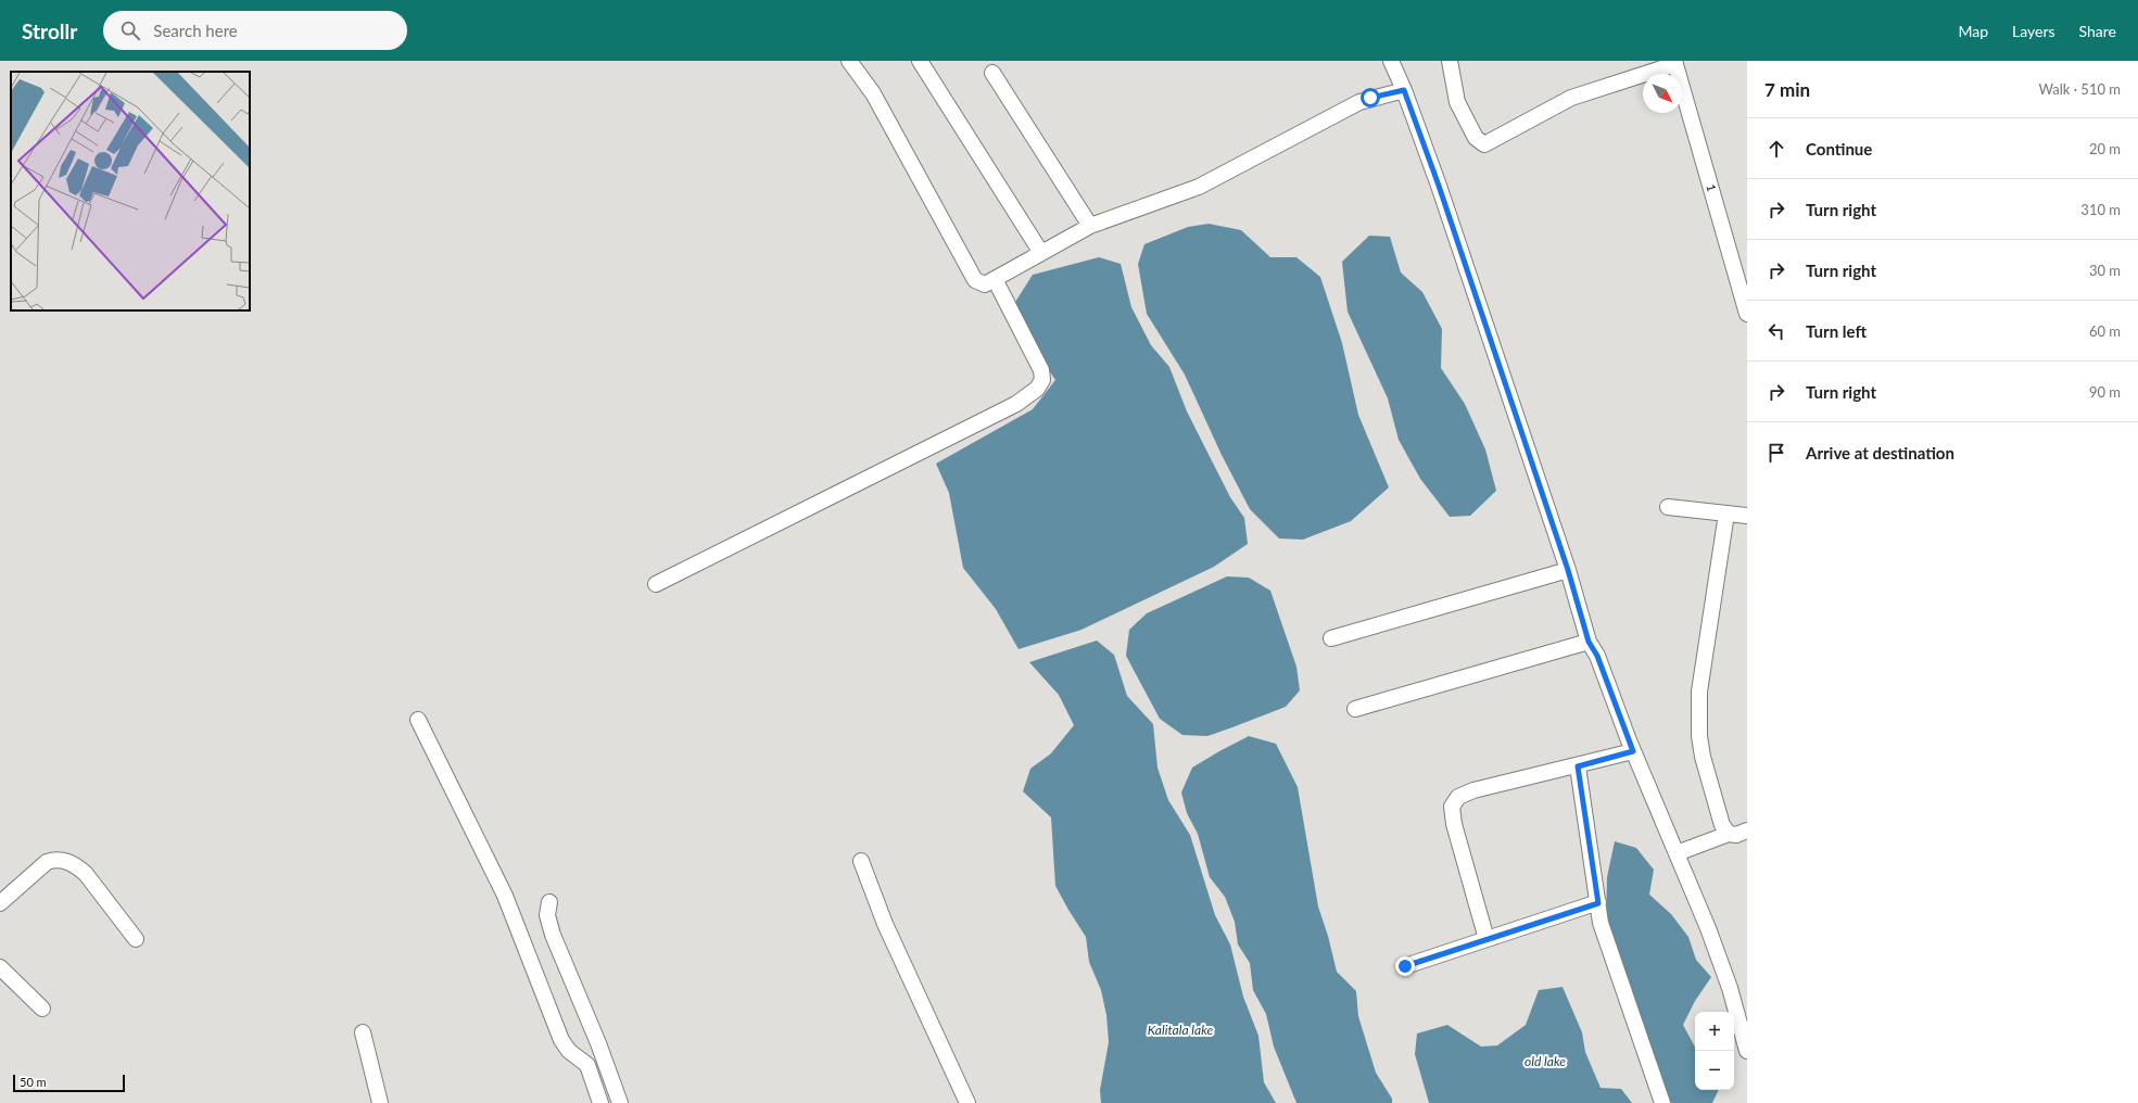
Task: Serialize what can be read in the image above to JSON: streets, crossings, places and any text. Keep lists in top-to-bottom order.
{
  "streets": {
    "street": ["1"]
  },
  "water": ["Kalitala lake", "old lake"],
  "scale_bar": "50 m",
  "north": "bottom right",
  "page": {
    "header": "Strollr",
    "search": "Search here",
    "nav": ["Map", "Layers", "Share"],
    "heading": ["7 min", "Walk · 510 m"],
    "list": [
      ["Continue", "20 m"],
      ["Turn right", "310 m"],
      ["Turn right", "30 m"],
      ["Turn left", "60 m"],
      ["Turn right", "90 m"],
      "Arrive at destination"
    ],
    "map_buttons": ["+", "−"],
    "scale": "50 m"
  }
}
